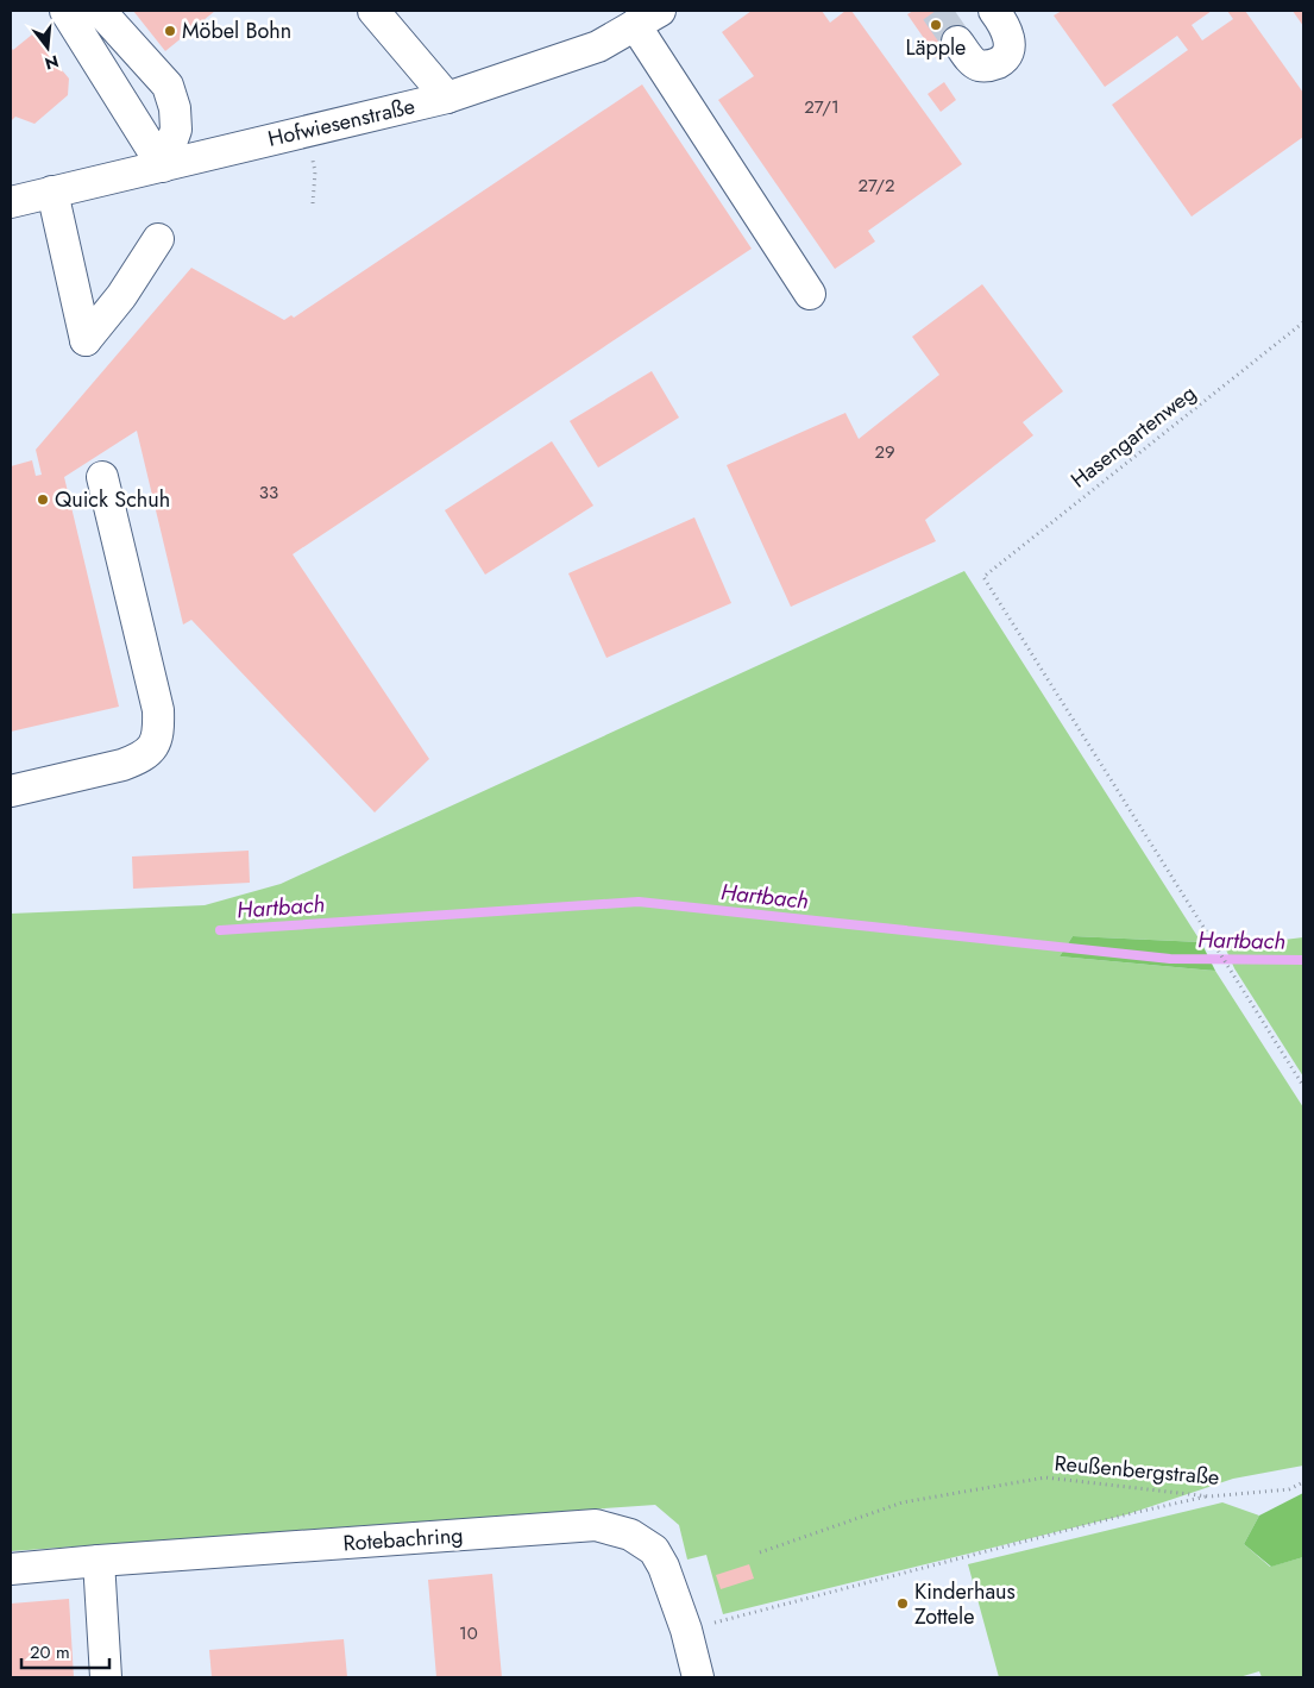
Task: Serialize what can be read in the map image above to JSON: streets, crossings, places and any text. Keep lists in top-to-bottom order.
{
  "streets": {
    "street": ["Hofwiesenstraße", "Rotebachring"],
    "path": ["Hasengartenweg", "Reußenbergstraße"]
  },
  "water": ["Hartbach"],
  "places": [
    "Läpple",
    "Möbel Bohn",
    "Quick Schuh",
    "Kinderhaus Zottele"
  ],
  "house_numbers": [
    "27/1",
    "27/2",
    "29",
    "33",
    "10"
  ],
  "scale_bar": "20 m",
  "north": "bottom"
}
